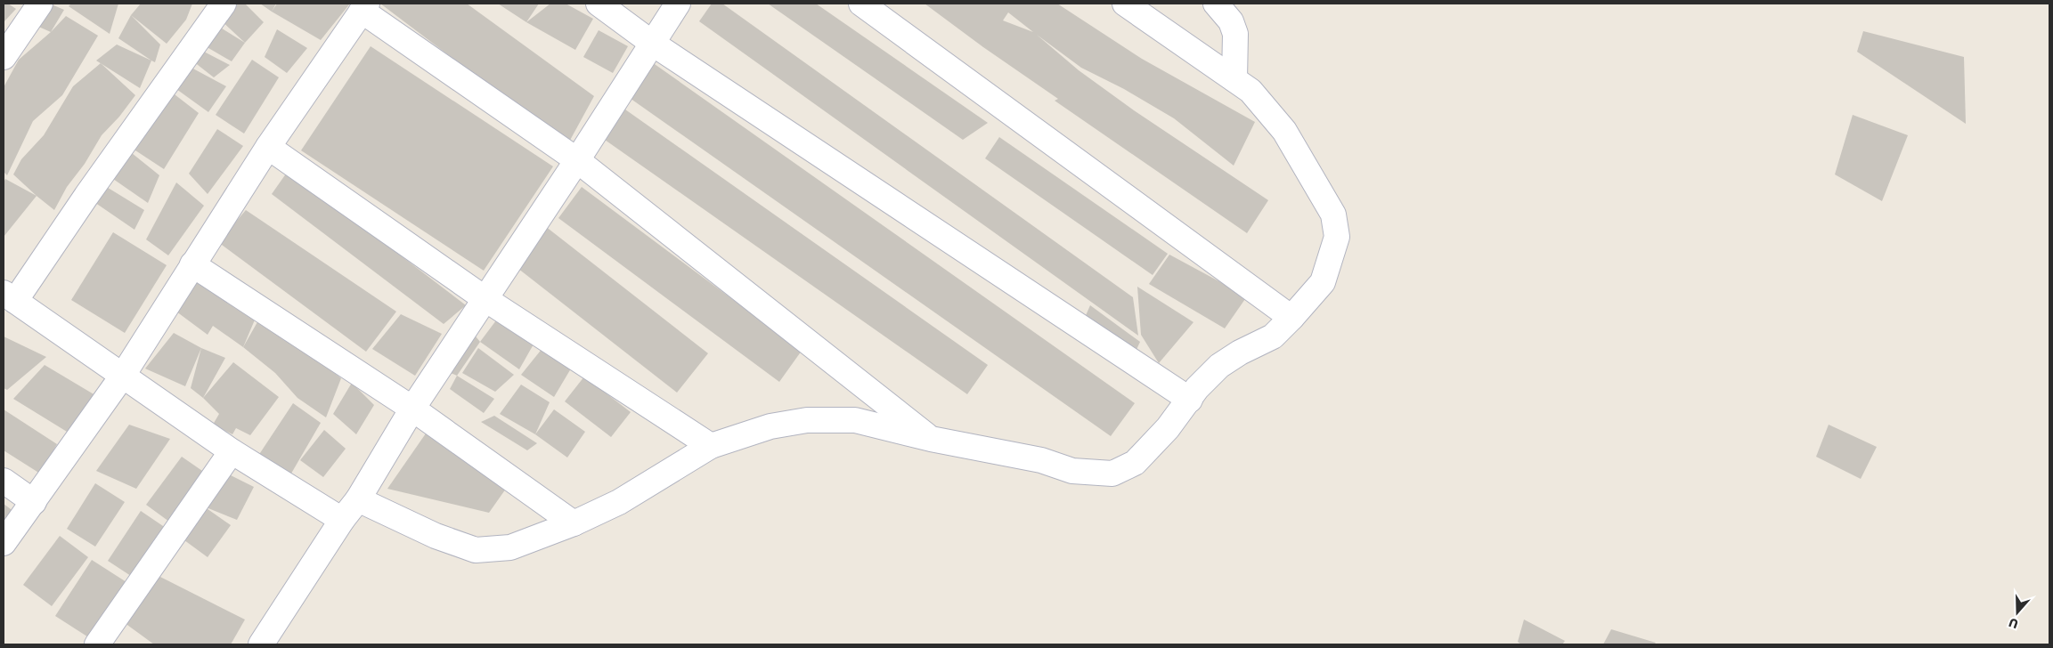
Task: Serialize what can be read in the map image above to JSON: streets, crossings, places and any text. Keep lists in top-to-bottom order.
{
  "north": "bottom"
}
